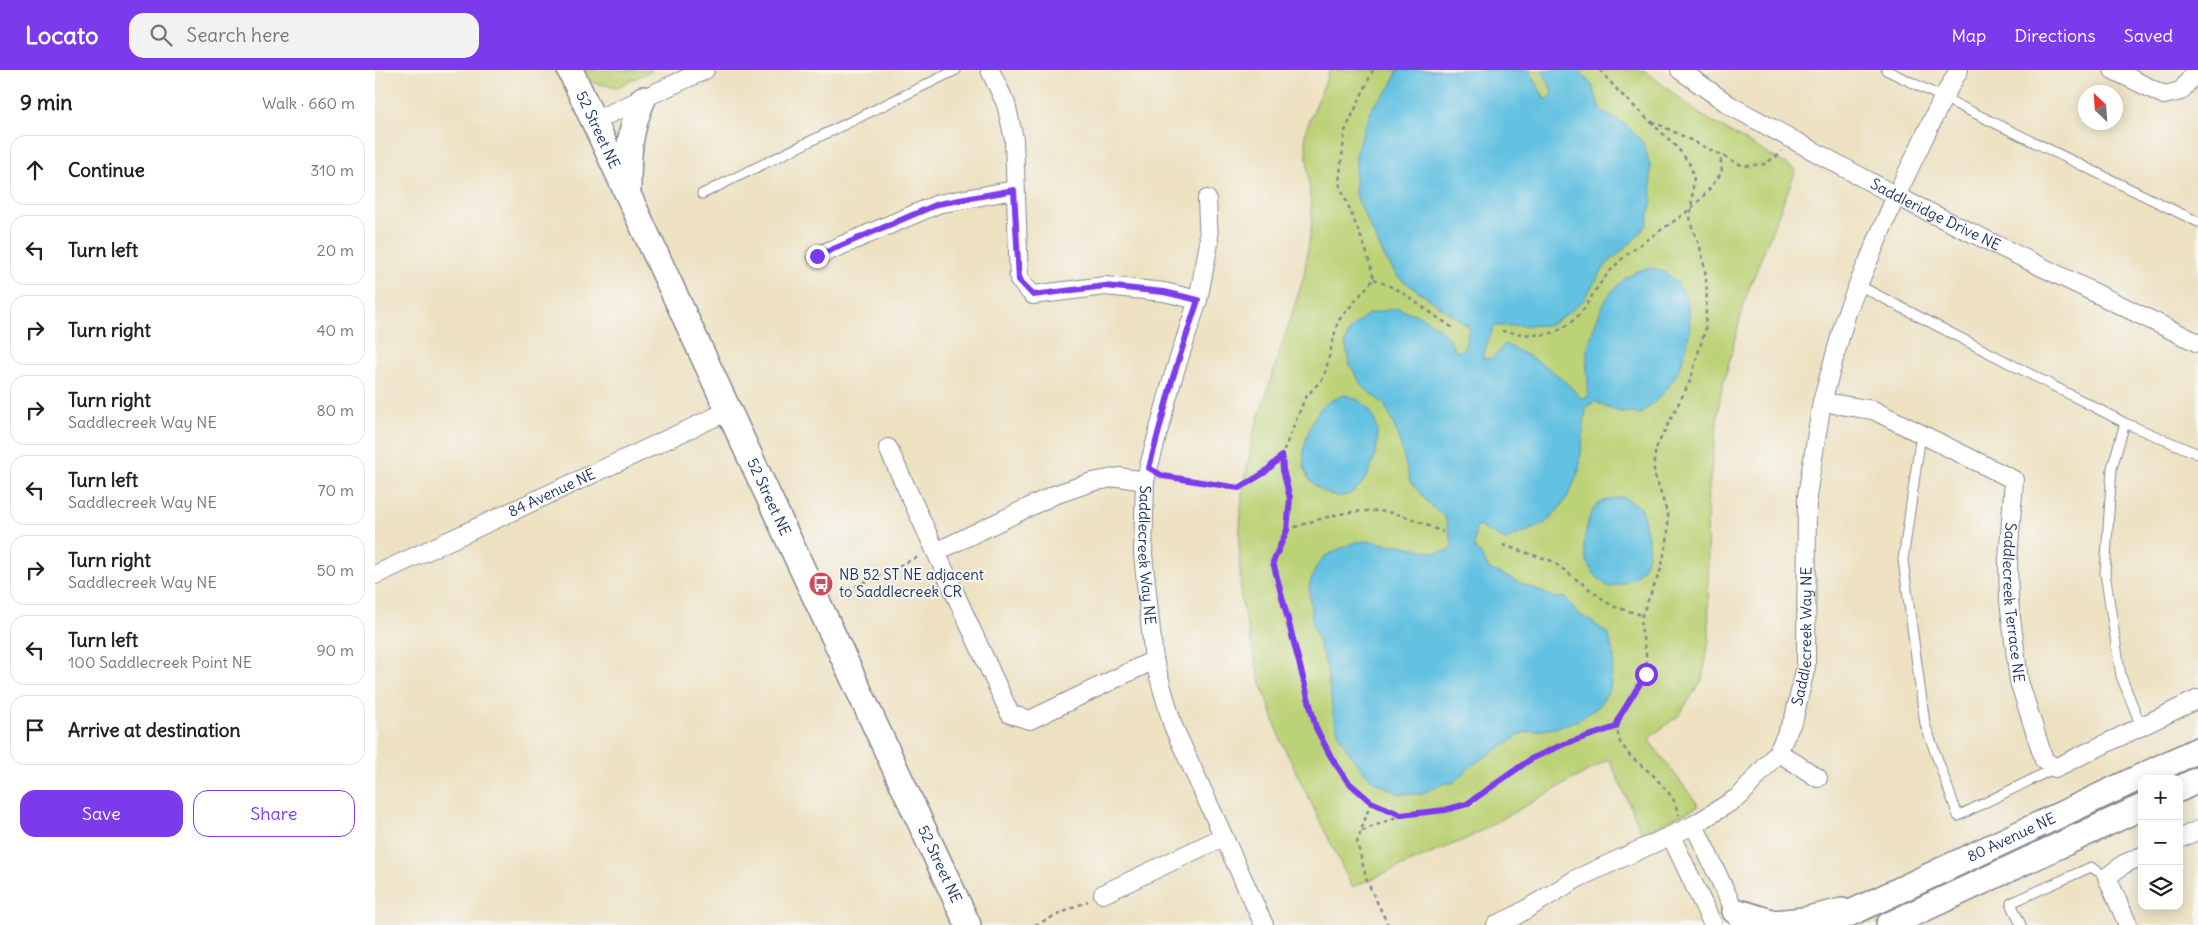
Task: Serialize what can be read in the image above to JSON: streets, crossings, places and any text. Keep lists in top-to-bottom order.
{
  "streets": {
    "street": [
      "52 Street NE",
      "Saddleridge Drive NE",
      "84 Avenue NE",
      "Saddlecreek Way NE",
      "Saddlecreek Terrace NE",
      "80 Avenue NE"
    ]
  },
  "crossings": [
    ["52 Street NE", "84 Avenue NE"],
    ["Saddleridge Drive NE", "Saddlecreek Way NE"],
    ["Saddlecreek Way NE", "Saddlecreek Terrace NE"]
  ],
  "places": {
    "bus stop": ["NB 52 ST NE adjacent to Saddlecreek CR"]
  },
  "north": "top left",
  "page": {
    "header": "Locato",
    "search": "Search here",
    "nav": ["Map", "Directions", "Saved"],
    "heading": ["9 min", "Walk · 660 m"],
    "list": [
      ["Continue", "310 m"],
      ["Turn left", "20 m"],
      ["Turn right", "40 m"],
      ["Turn right", "Saddlecreek Way NE", "80 m"],
      ["Turn left", "Saddlecreek Way NE", "70 m"],
      ["Turn right", "Saddlecreek Way NE", "50 m"],
      ["Turn left", "100 Saddlecreek Point NE", "90 m"],
      "Arrive at destination"
    ],
    "buttons": ["Save", "Share"],
    "map_buttons": ["+", "−"]
  }
}
